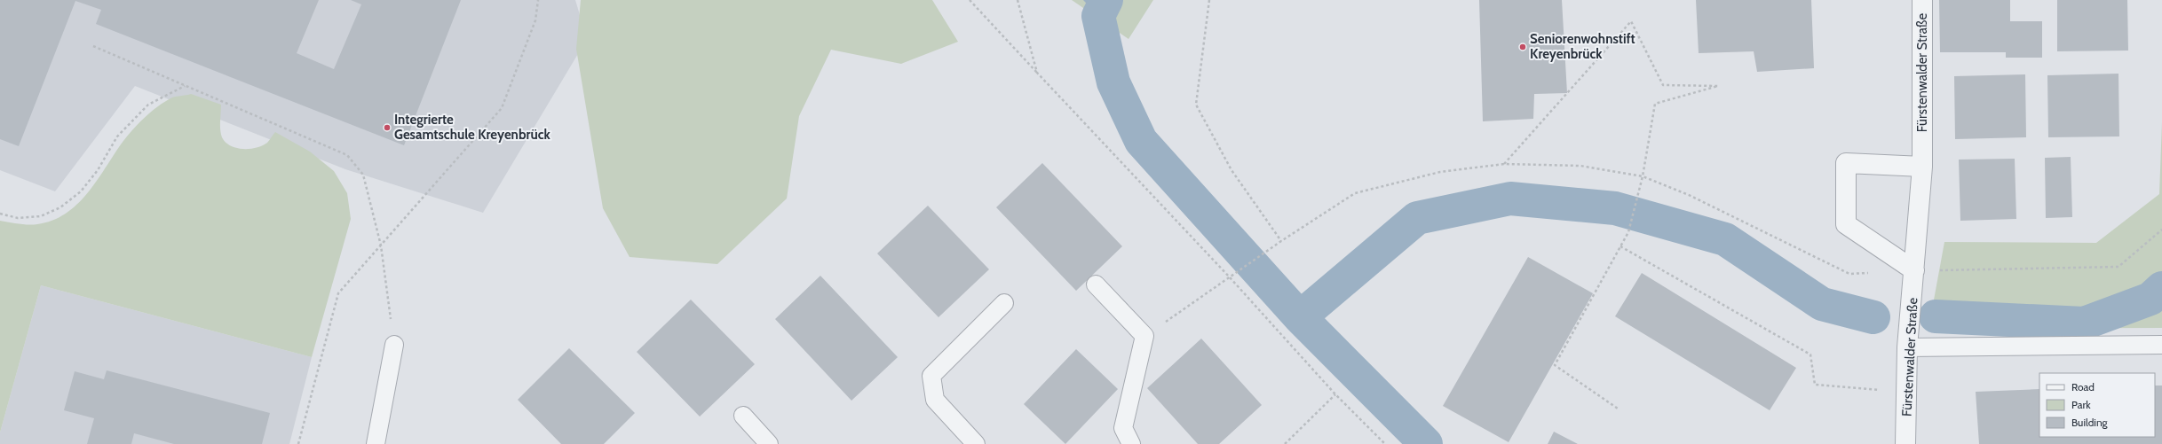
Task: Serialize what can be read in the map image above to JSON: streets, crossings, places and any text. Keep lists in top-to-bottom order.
{
  "streets": {
    "street": ["Fürstenwalder Straße"]
  },
  "places": ["Seniorenwohnstift Kreyenbrück", "Integrierte Gesamtschule Kreyenbrück"],
  "legend": ["Road", "Park", "Building"]
}
